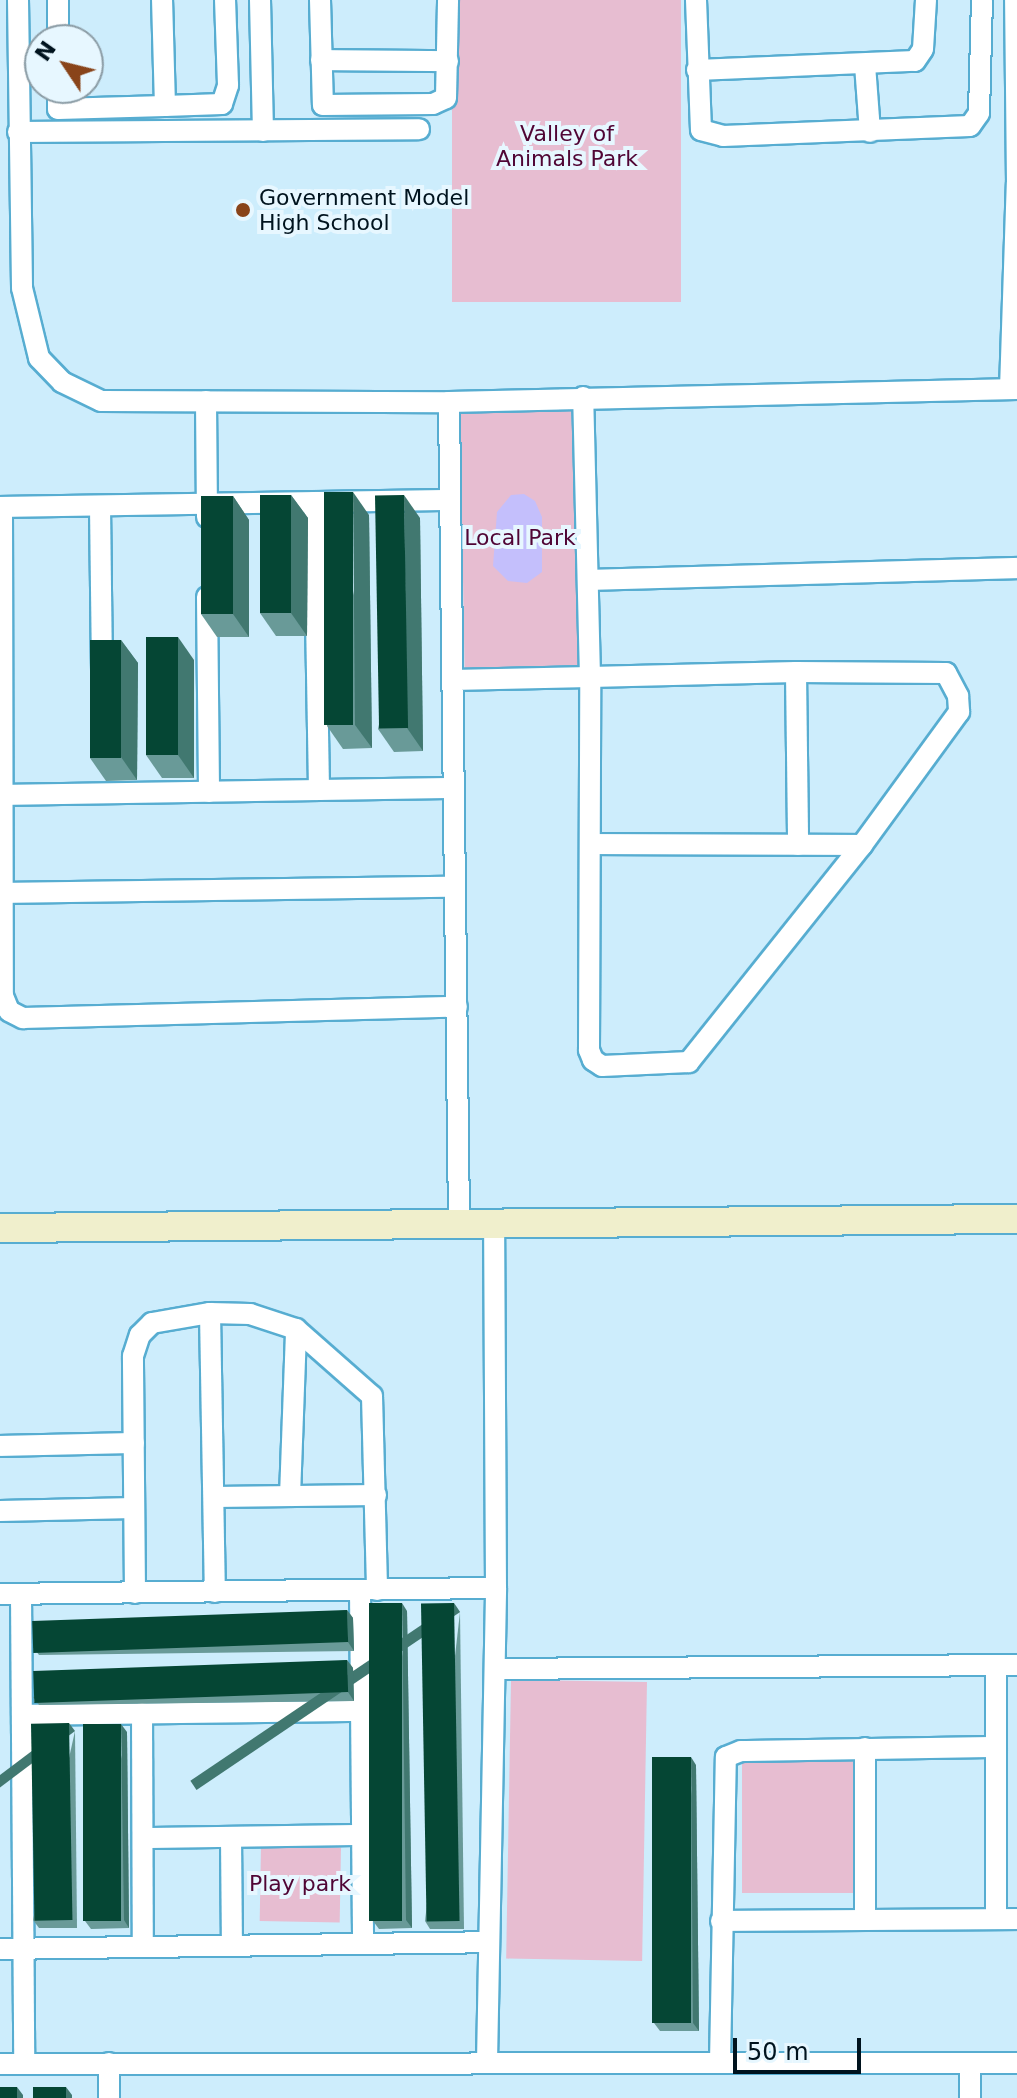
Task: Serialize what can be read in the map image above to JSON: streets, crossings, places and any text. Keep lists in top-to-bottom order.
{
  "parks": ["Valley of Animals Park", "Local Park", "Play park"],
  "places": ["Government Model High School"],
  "scale_bar": "50 m",
  "north": "top left"
}
